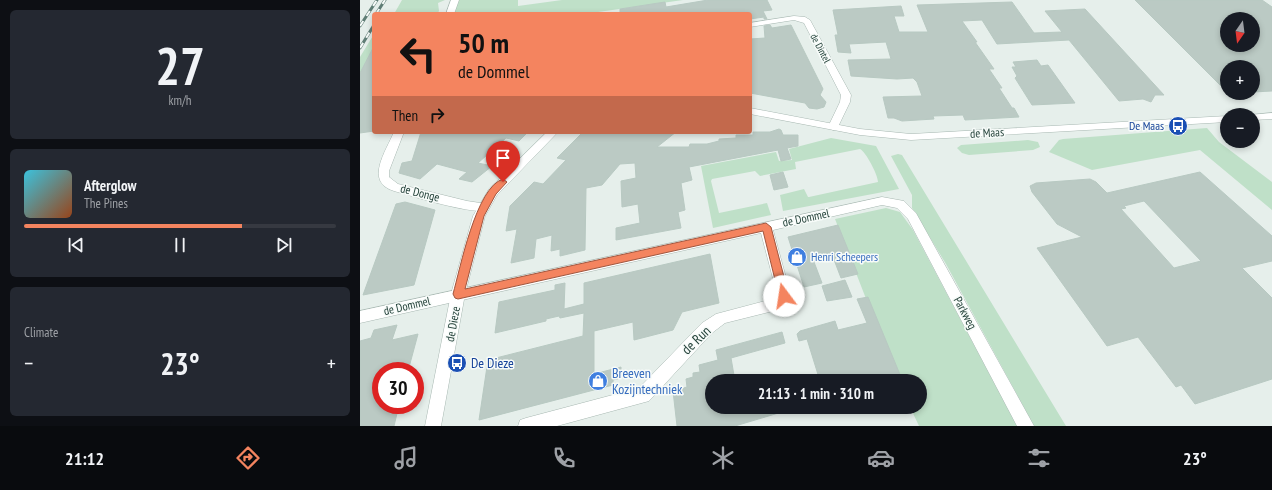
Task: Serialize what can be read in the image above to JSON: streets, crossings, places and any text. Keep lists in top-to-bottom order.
{
  "streets": {
    "street": [
      "de Dintel",
      "de Maas",
      "de Donge",
      "de Dommel",
      "Parkweg",
      "de Dieze",
      "de Run"
    ]
  },
  "crossings": [
    ["de Dintel", "de Maas"],
    ["de Donge", "de Dieze"],
    ["de Dommel", "Parkweg"],
    ["de Dommel", "de Dieze"],
    ["de Dommel", "de Run"]
  ],
  "places": {
    "bus stop": ["De Maas", "De Dieze"],
    "shop": ["Henri Scheepers", "Breeven Kozijntechniek"]
  },
  "north": "bottom",
  "page": {
    "tile": [
      ["27", "km/h"],
      "Climate"
    ],
    "map_buttons": ["+", "−"],
    "turn": ["50 m", "de Dommel"],
    "then": "Then",
    "song": ["Afterglow", "The Pines"],
    "heat": ["−", "23°", "+"],
    "limit": "30",
    "trip": "21:13 · 1 min · 310 m",
    "tabs": ["21:12", "23°"]
  }
}
